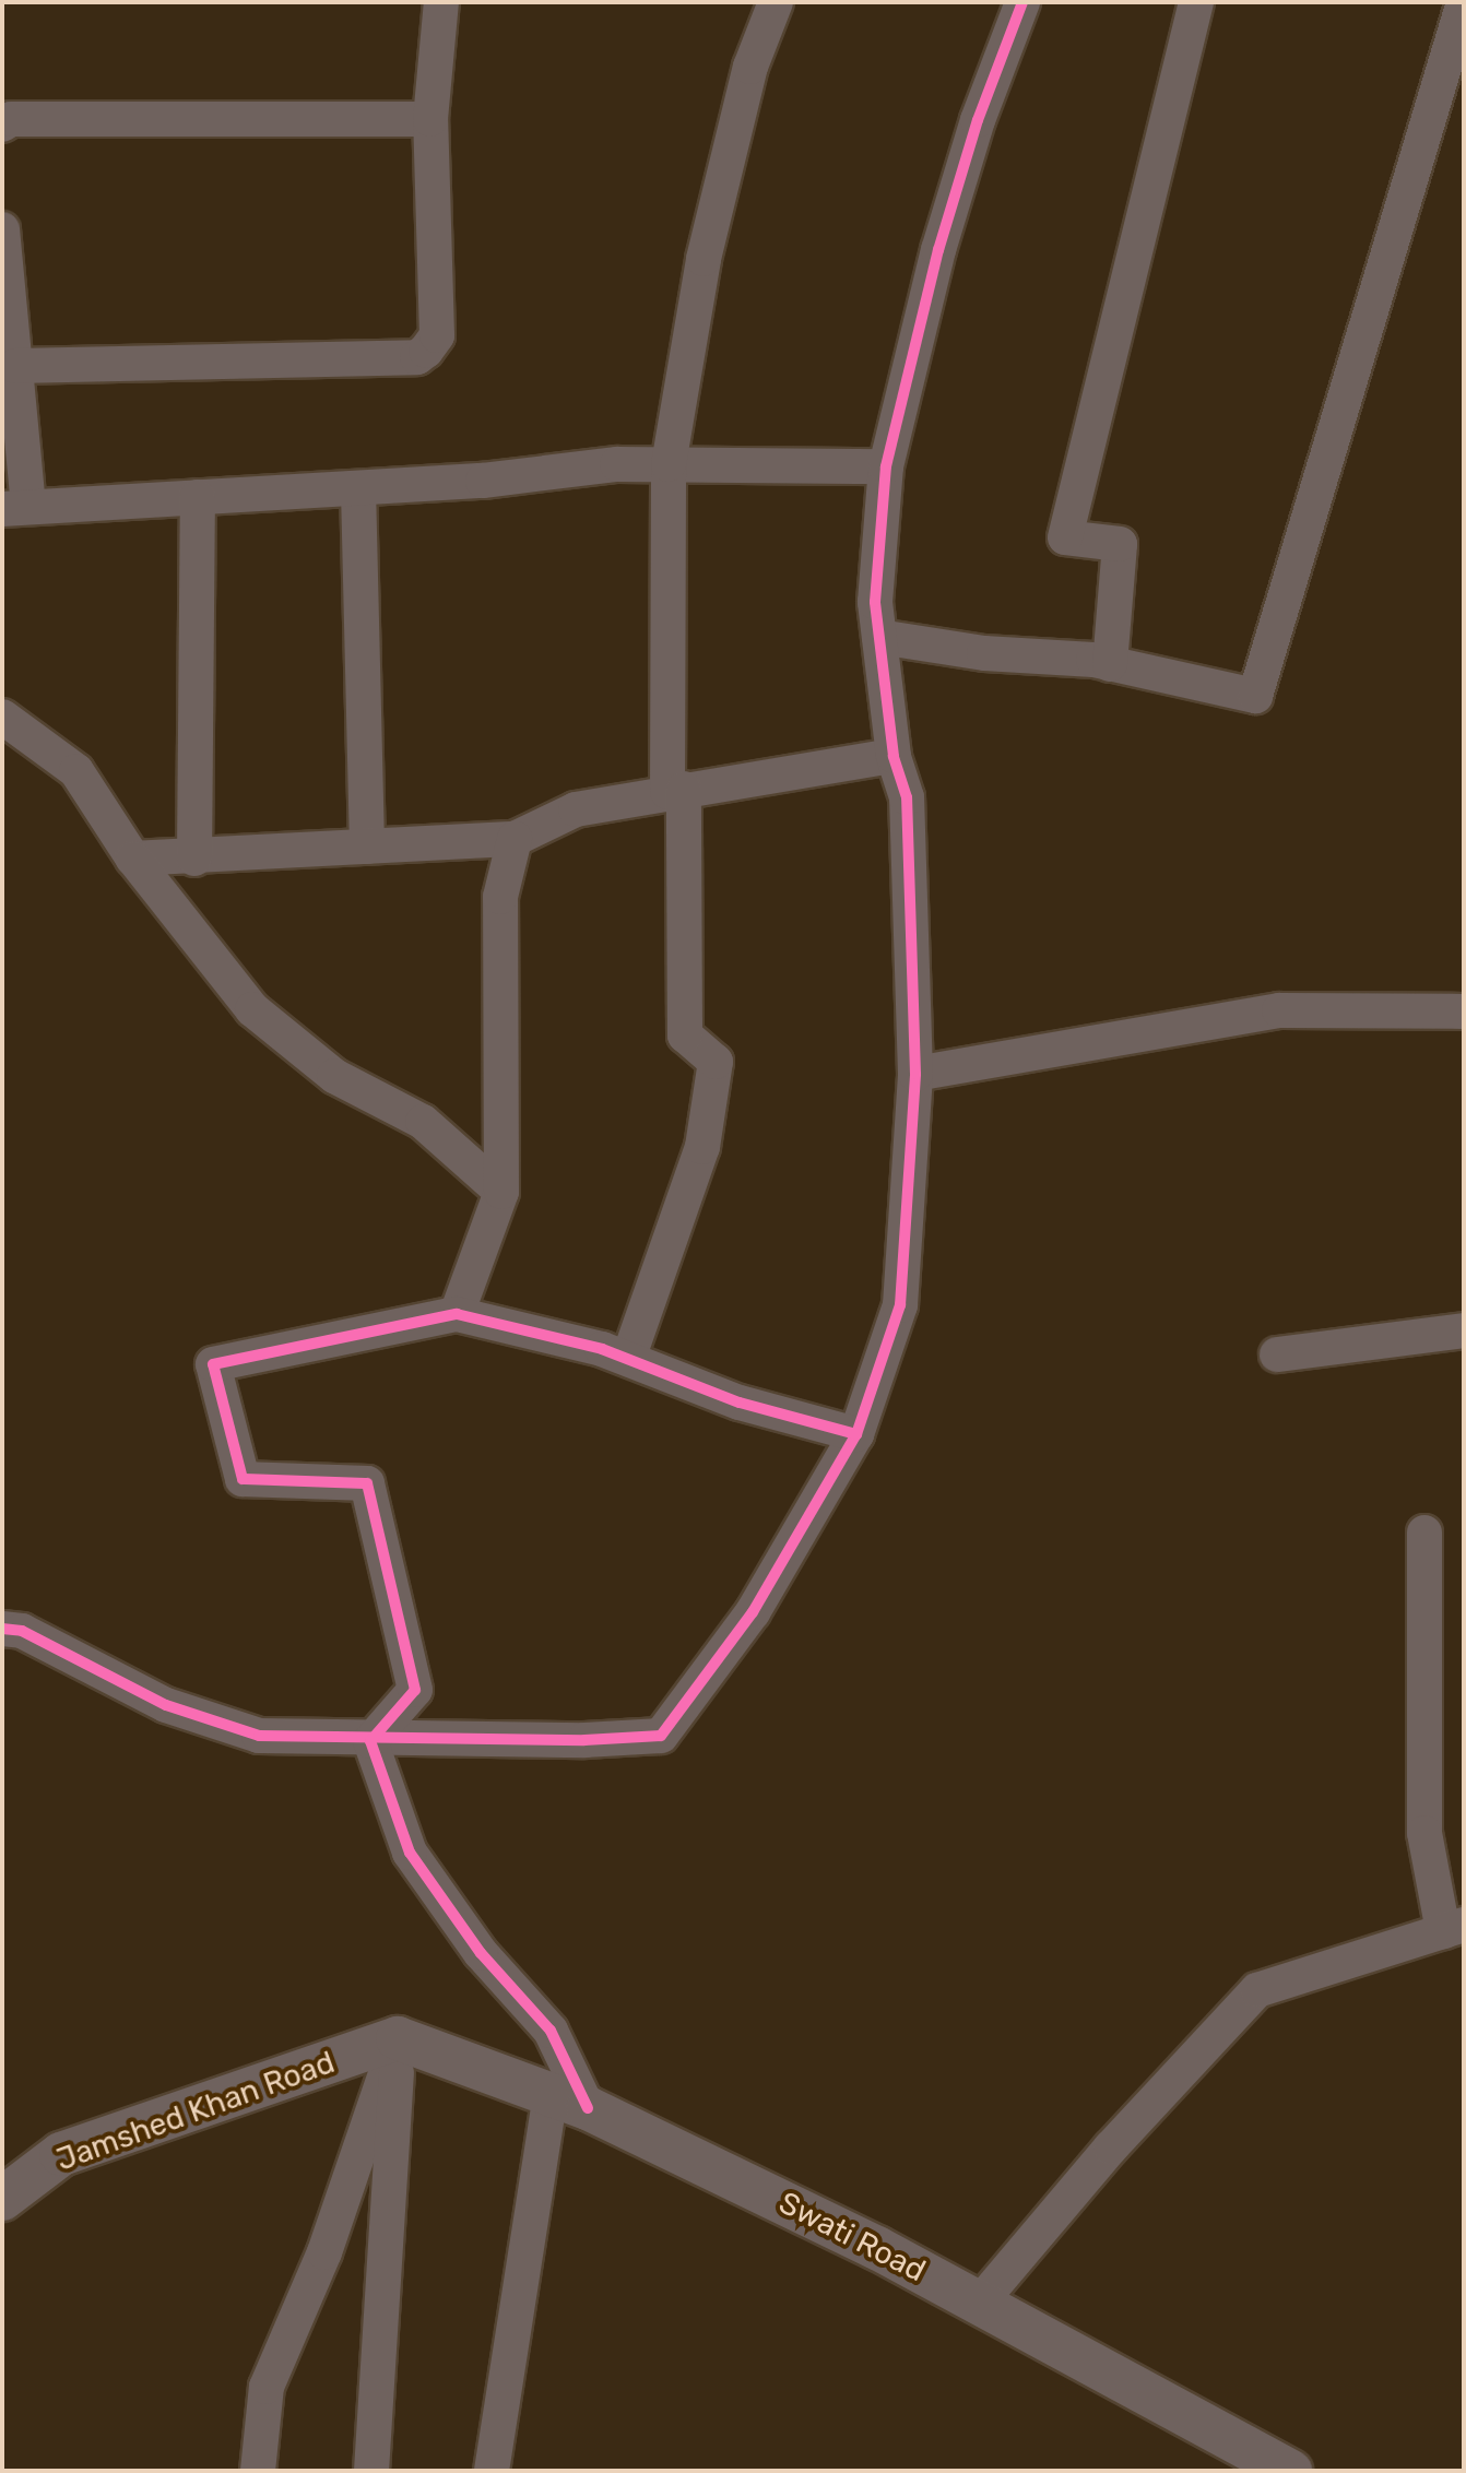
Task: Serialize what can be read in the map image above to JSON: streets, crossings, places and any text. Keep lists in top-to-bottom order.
{
  "streets": {
    "street": ["Jamshed Khan Road", "Swati Road"]
  },
  "crossings": [
    ["Jamshed Khan Road", "Swati Road"]
  ]
}
